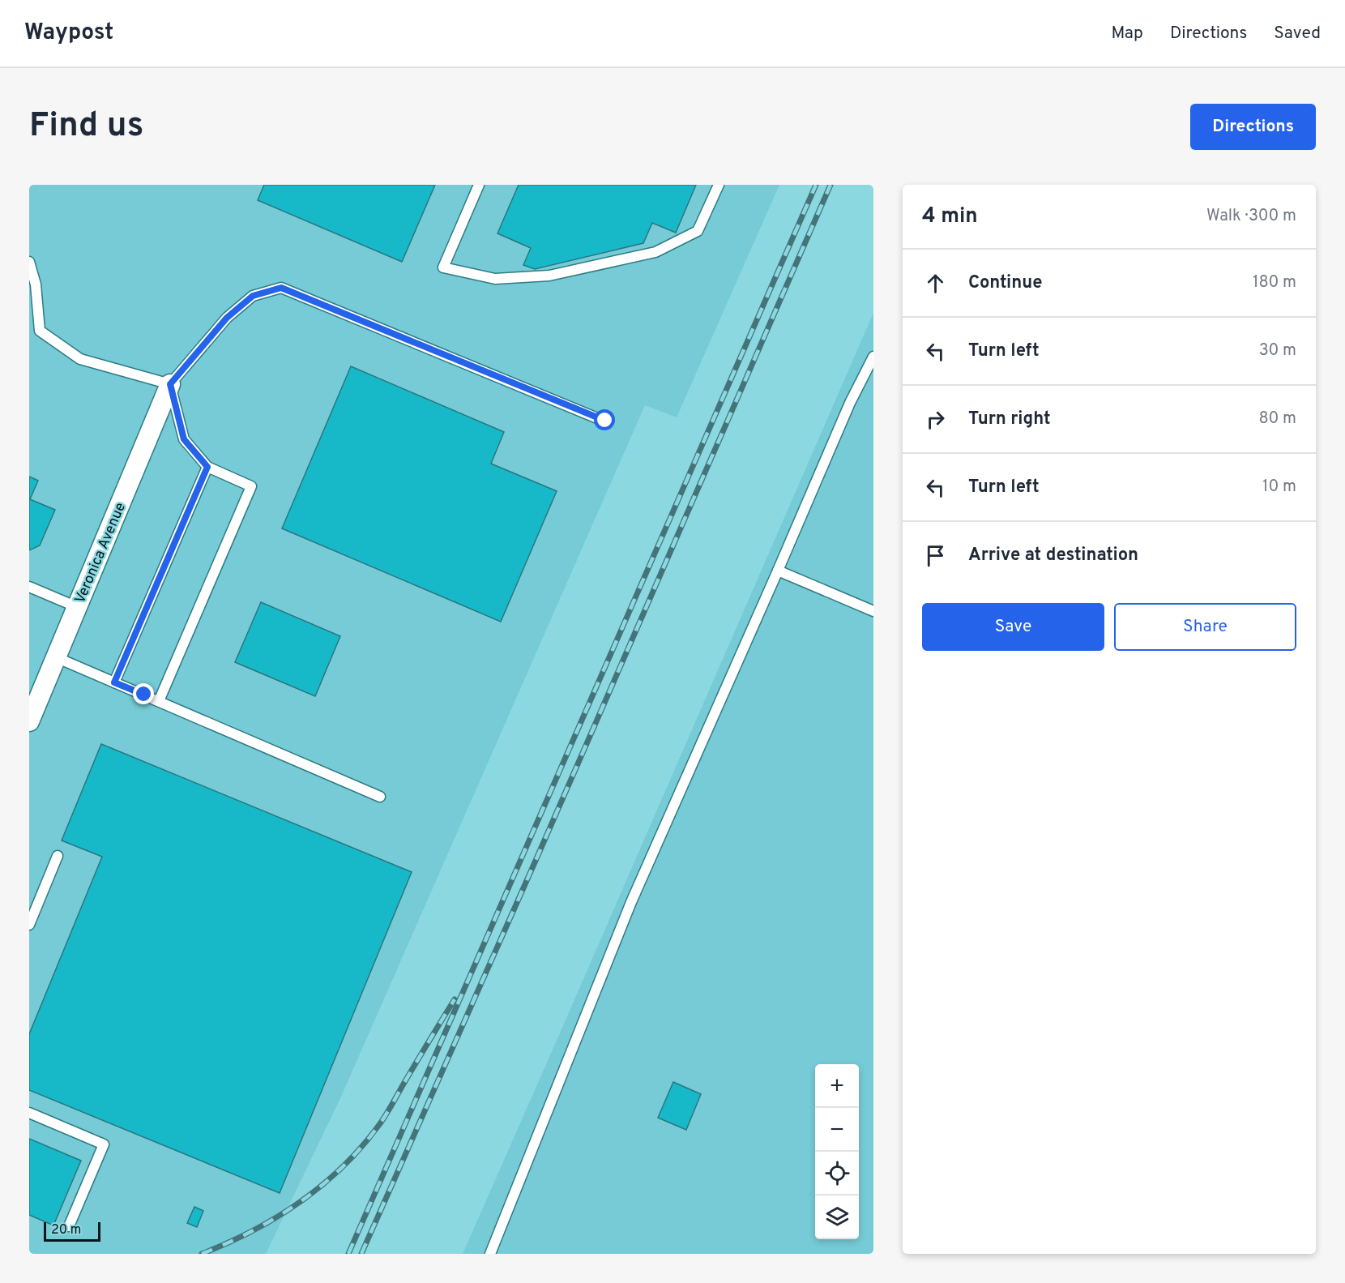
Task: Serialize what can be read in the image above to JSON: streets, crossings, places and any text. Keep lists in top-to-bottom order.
{
  "streets": {
    "street": ["Veronica Avenue"]
  },
  "scale_bar": "20 m",
  "page": {
    "header": "Waypost",
    "nav": ["Map", "Directions", "Saved"],
    "buttons": [
      "Directions",
      ["Save", "Share"]
    ],
    "title": "Find us",
    "heading": ["4 min", "Walk · 300 m"],
    "list": [
      ["Continue", "180 m"],
      ["Turn left", "30 m"],
      ["Turn right", "80 m"],
      ["Turn left", "10 m"],
      "Arrive at destination"
    ],
    "map_buttons": ["+", "−"],
    "scale": "20 m"
  }
}
